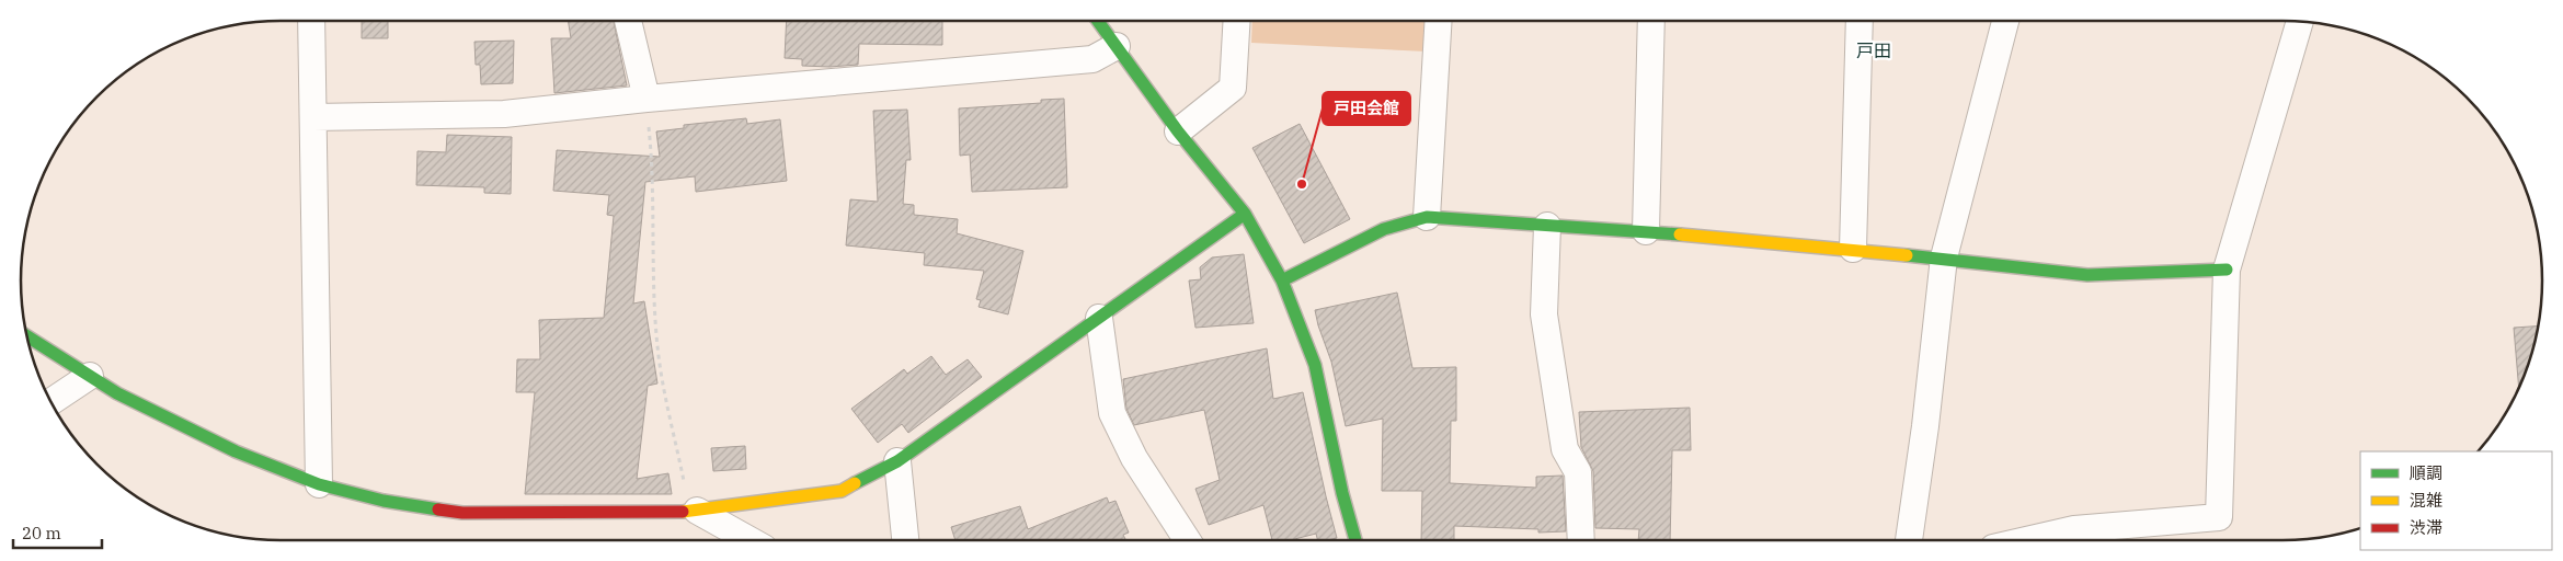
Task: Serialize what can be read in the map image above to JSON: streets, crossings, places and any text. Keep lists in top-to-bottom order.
{
  "districts": ["戸田"],
  "places": ["戸田会館"],
  "legend": ["順調", "混雑", "渋滞"],
  "scale_bar": "20 m"
}
